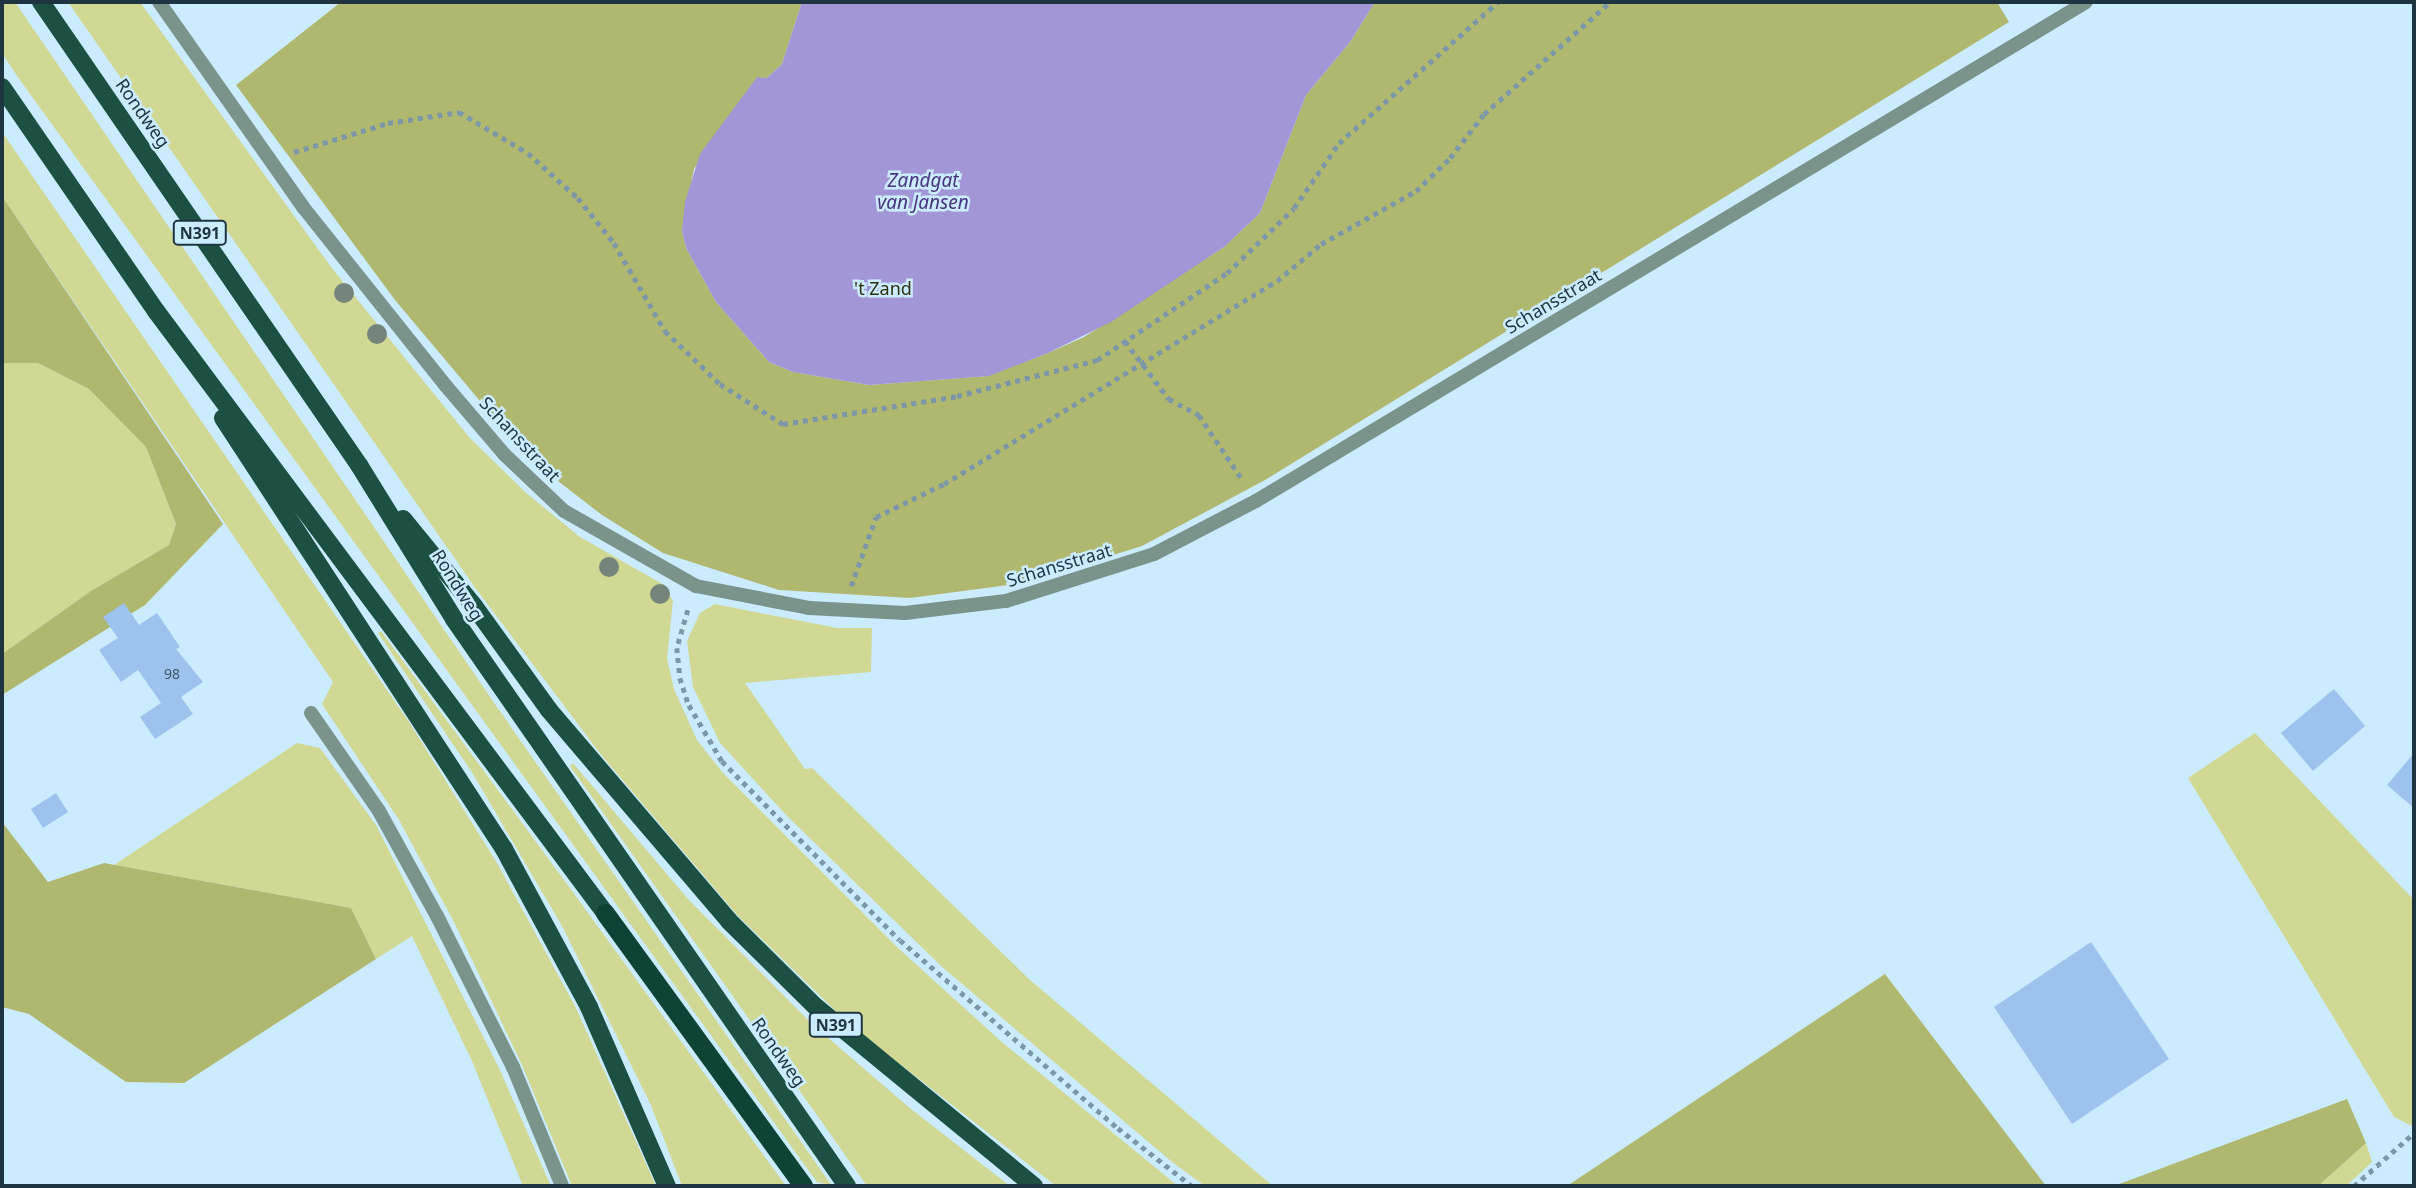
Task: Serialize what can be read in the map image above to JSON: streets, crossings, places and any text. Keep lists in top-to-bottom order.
{
  "streets": {
    "main road": ["Rondweg", "N391"],
    "street": ["Schansstraat"]
  },
  "crossings": [
    ["Rondweg", "N391"]
  ],
  "water": ["Zandgat van Jansen"],
  "parks": ["'t Zand"],
  "house_numbers": ["98"]
}
